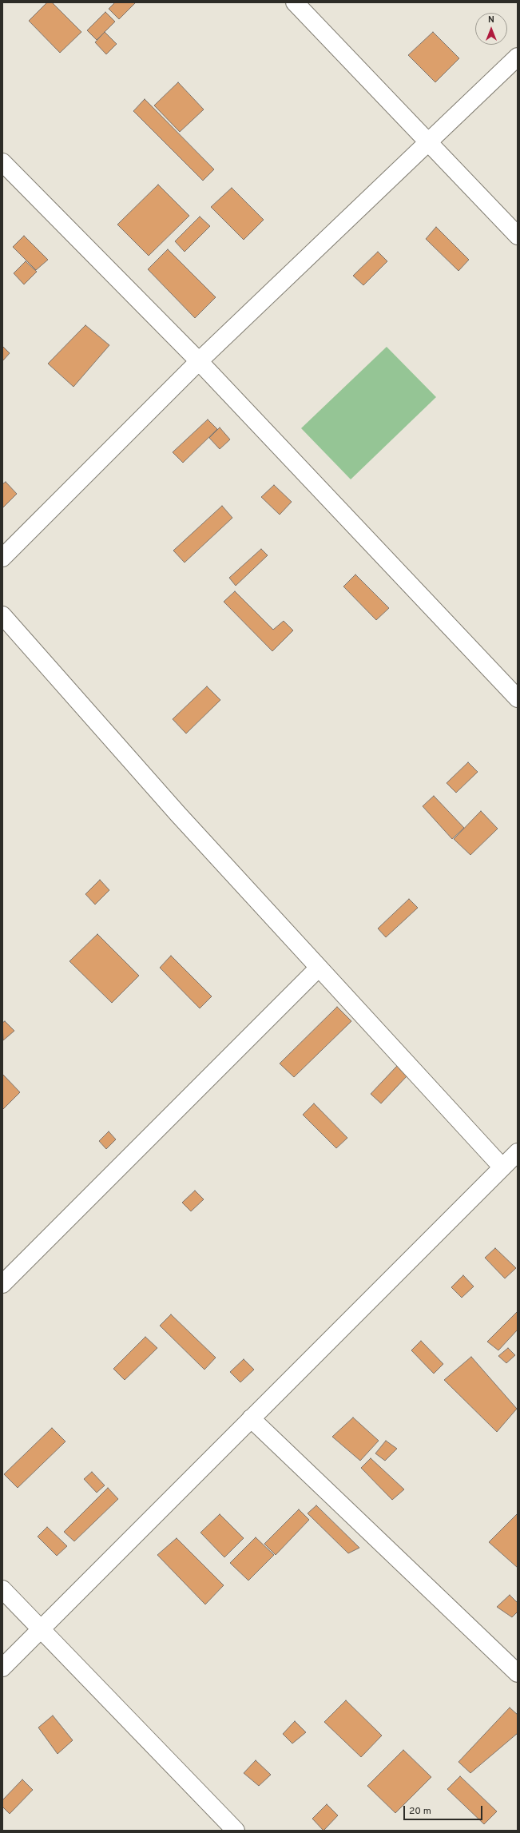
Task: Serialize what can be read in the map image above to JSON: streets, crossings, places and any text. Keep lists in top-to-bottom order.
{
  "scale_bar": "20 m",
  "north": "top"
}
